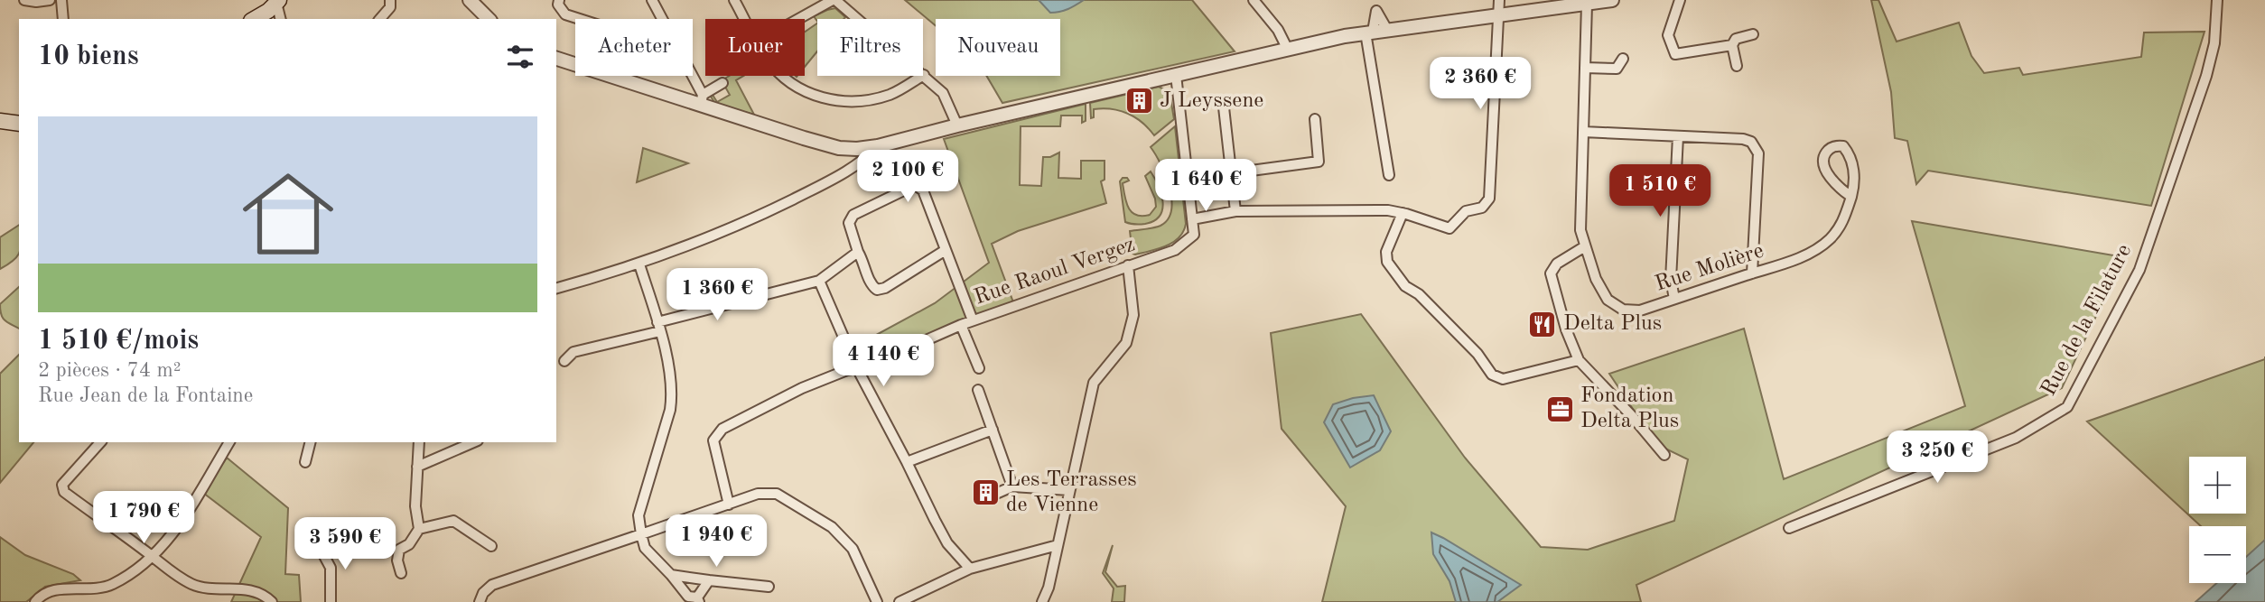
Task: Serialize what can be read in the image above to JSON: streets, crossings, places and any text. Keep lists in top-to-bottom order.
{
  "streets": {
    "street": ["Rue Molière", "Rue Raoul Vergez", "Rue de la Filature"]
  },
  "places": {
    "building": ["J Leyssene", "Les Terrasses de Vienne"],
    "restaurant": ["Delta Plus"],
    "office": ["Fondation Delta Plus"]
  },
  "page": {
    "chip": [
      "Acheter",
      "Louer",
      "Filtres",
      "Nouveau"
    ],
    "heading": "10 biens",
    "price": [
      "2 360 €",
      "2 100 €",
      "1 640 €",
      "1 510 €",
      "1 360 €",
      "4 140 €",
      "3 250 €",
      "1 790 €",
      "1 940 €",
      "3 590 €"
    ],
    "list": [
      {
        "name": "1 510 €/mois",
        "note": "2 pièces · 74 m² · Rue Jean de la Fontaine"
      }
    ],
    "map_buttons": ["+", "−"]
  }
}
